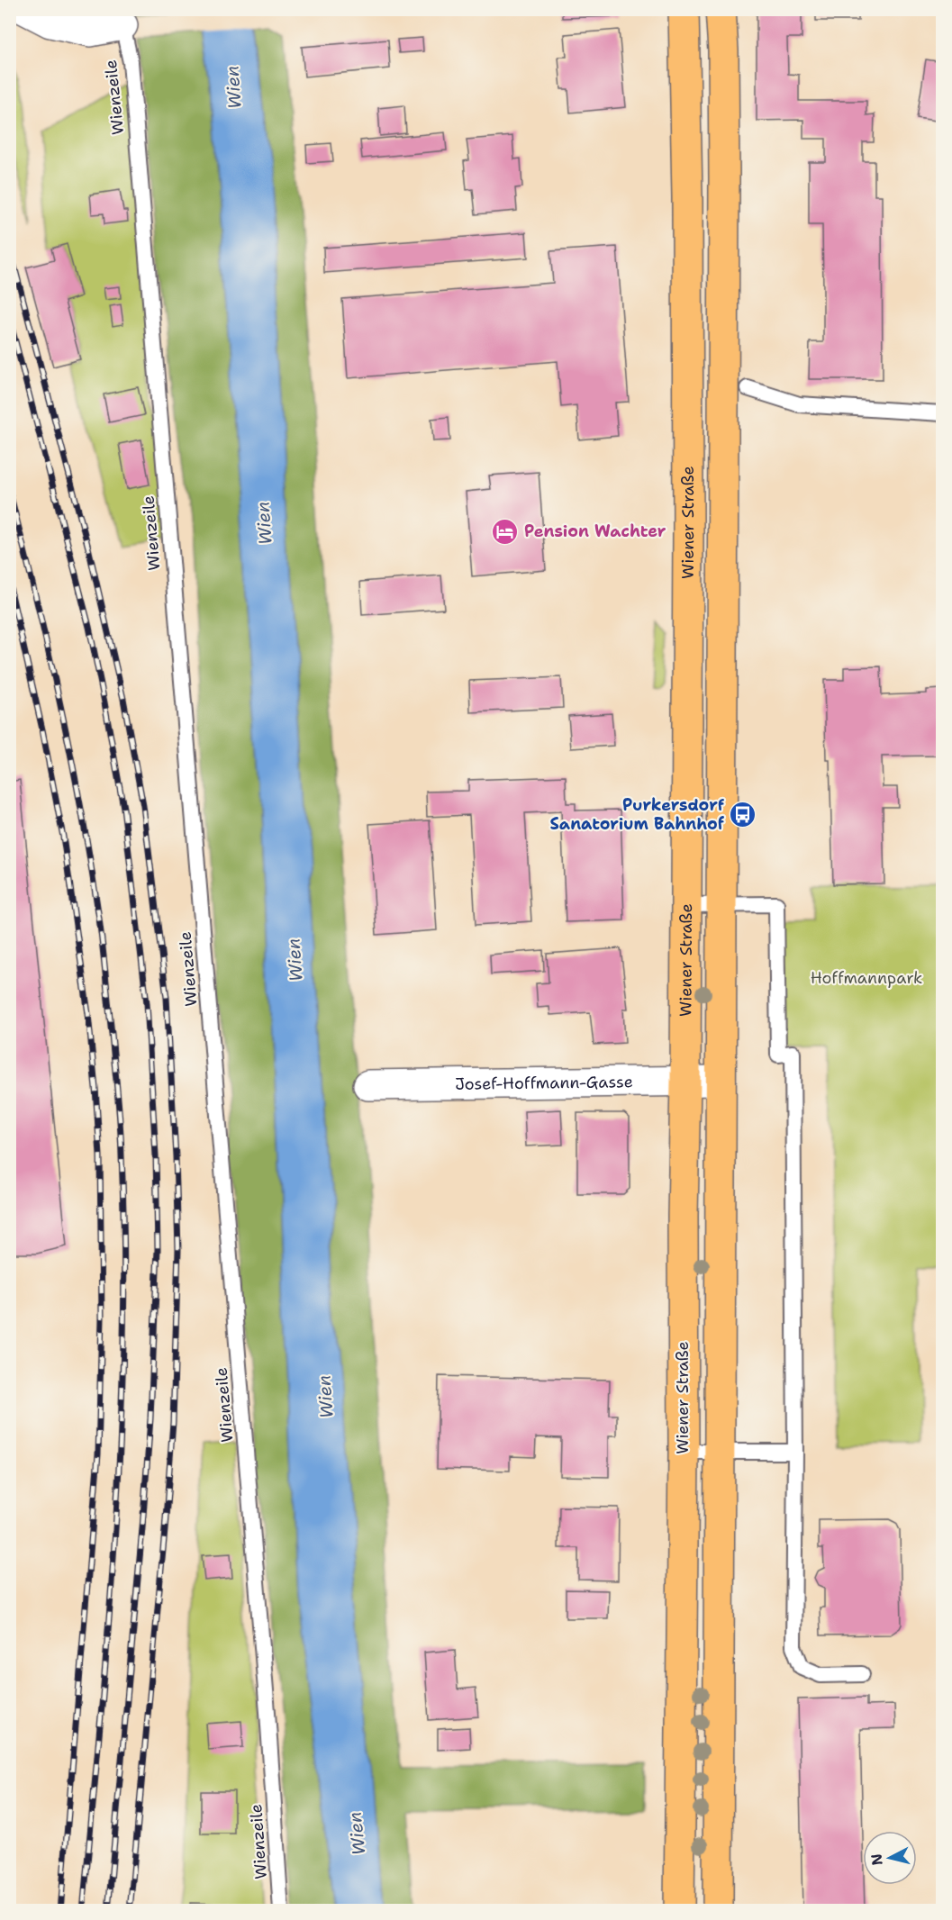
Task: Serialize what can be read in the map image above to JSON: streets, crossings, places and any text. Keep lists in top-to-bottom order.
{
  "streets": {
    "main road": ["Wiener Straße"],
    "street": ["Josef-Hoffmann-Gasse"],
    "lane": ["Wienzeile"]
  },
  "crossings": [
    ["Wiener Straße", "Josef-Hoffmann-Gasse"]
  ],
  "water": ["Wien"],
  "parks": ["Hoffmannpark"],
  "places": {
    "hotel": ["Pension Wachter"],
    "bus stop": ["Purkersdorf Sanatorium Bahnhof"]
  },
  "north": "left"
}
